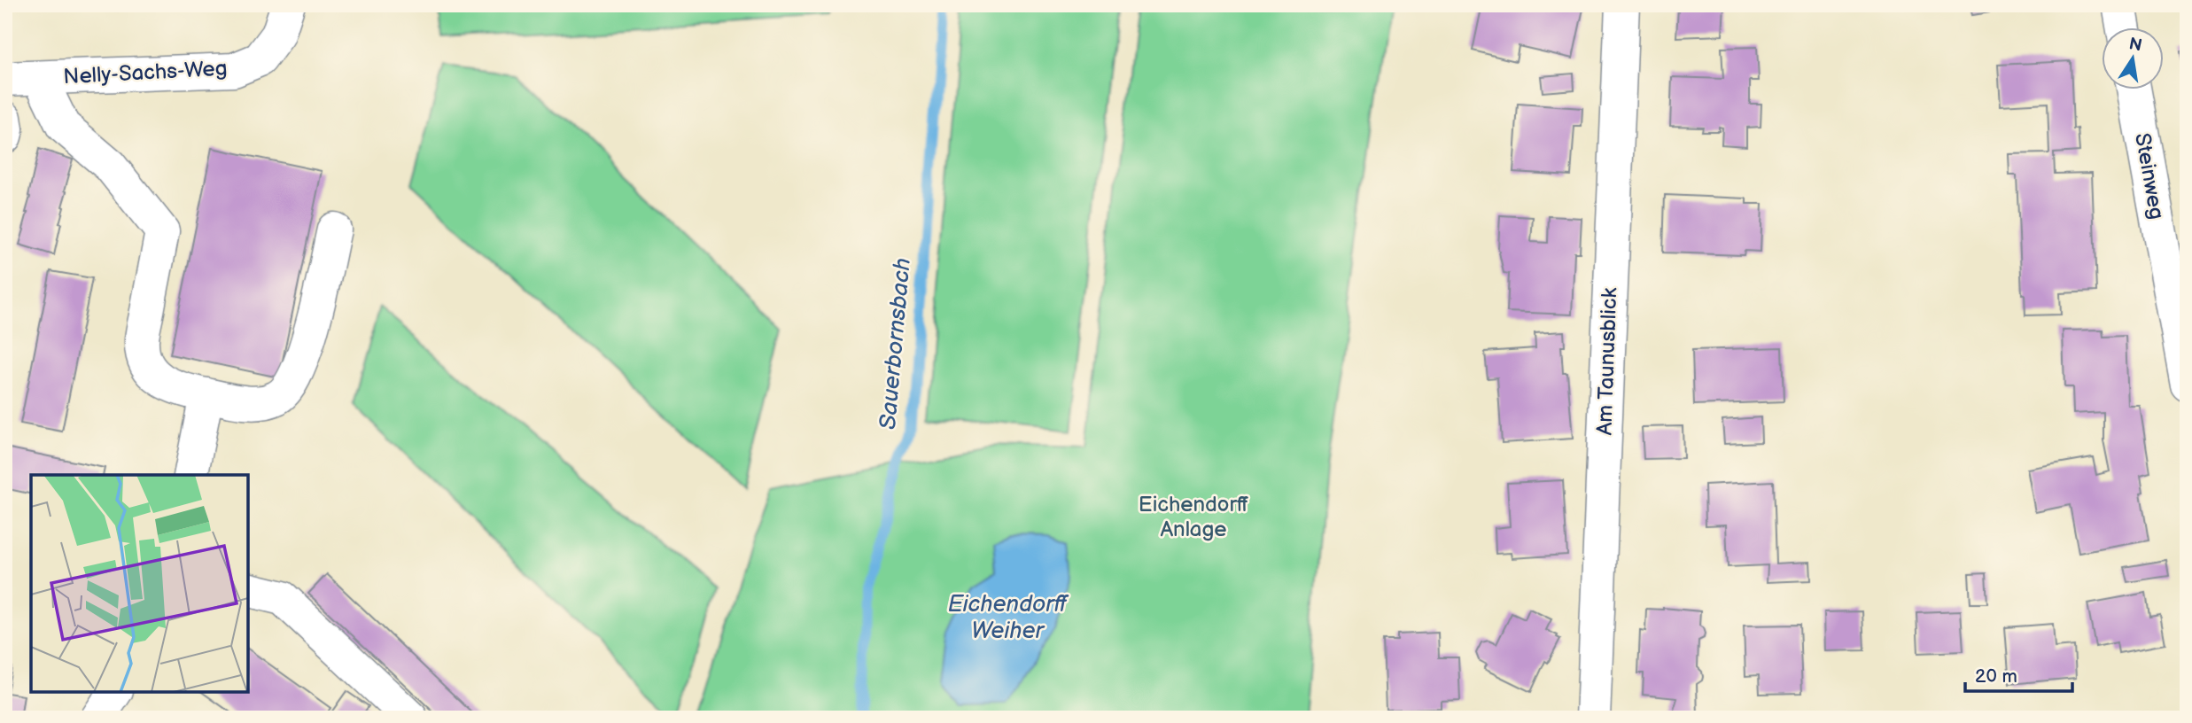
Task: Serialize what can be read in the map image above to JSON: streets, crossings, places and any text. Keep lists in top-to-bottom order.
{
  "streets": {
    "street": ["Nelly-Sachs-Weg", "Steinweg", "Am Taunusblick"]
  },
  "water": ["Sauerbornsbach", "Eichendorff Weiher"],
  "parks": ["Eichendorff Anlage"],
  "scale_bar": "20 m",
  "north": "top"
}
